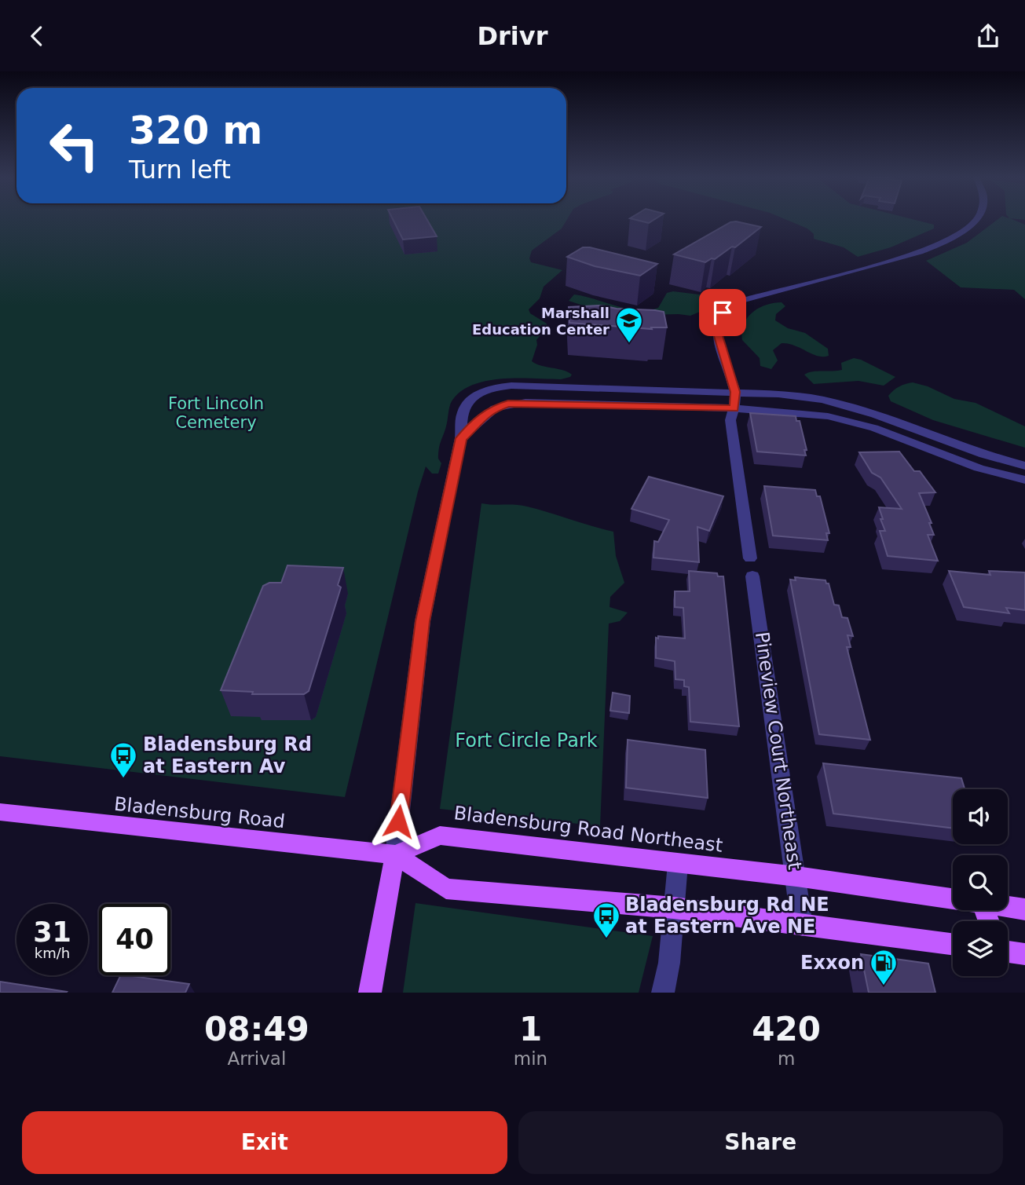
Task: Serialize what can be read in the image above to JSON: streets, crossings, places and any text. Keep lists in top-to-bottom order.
{
  "streets": {
    "main road": ["Bladensburg Road", "Bladensburg Road Northeast"],
    "street": ["Pineview Court Northeast"]
  },
  "crossings": [
    ["Pineview Court Northeast", "Bladensburg Road Northeast"],
    ["Bladensburg Road", "Bladensburg Road Northeast"]
  ],
  "parks": ["Fort Lincoln Cemetery", "Fort Circle Park"],
  "places": {
    "school or university": ["Marshall Education Center"],
    "bus stop": ["Bladensburg Rd at Eastern Av", "Bladensburg Rd NE at Eastern Ave NE"],
    "fuel station": ["Exxon"]
  },
  "page": {
    "header": "Drivr",
    "turn": ["320 m", "Turn left"],
    "speed": "31 km/h",
    "limit": "40",
    "eta": [
      "08:49",
      "Arrival",
      "1",
      "min",
      "420",
      "m"
    ],
    "buttons": ["Exit", "Share"]
  }
}
